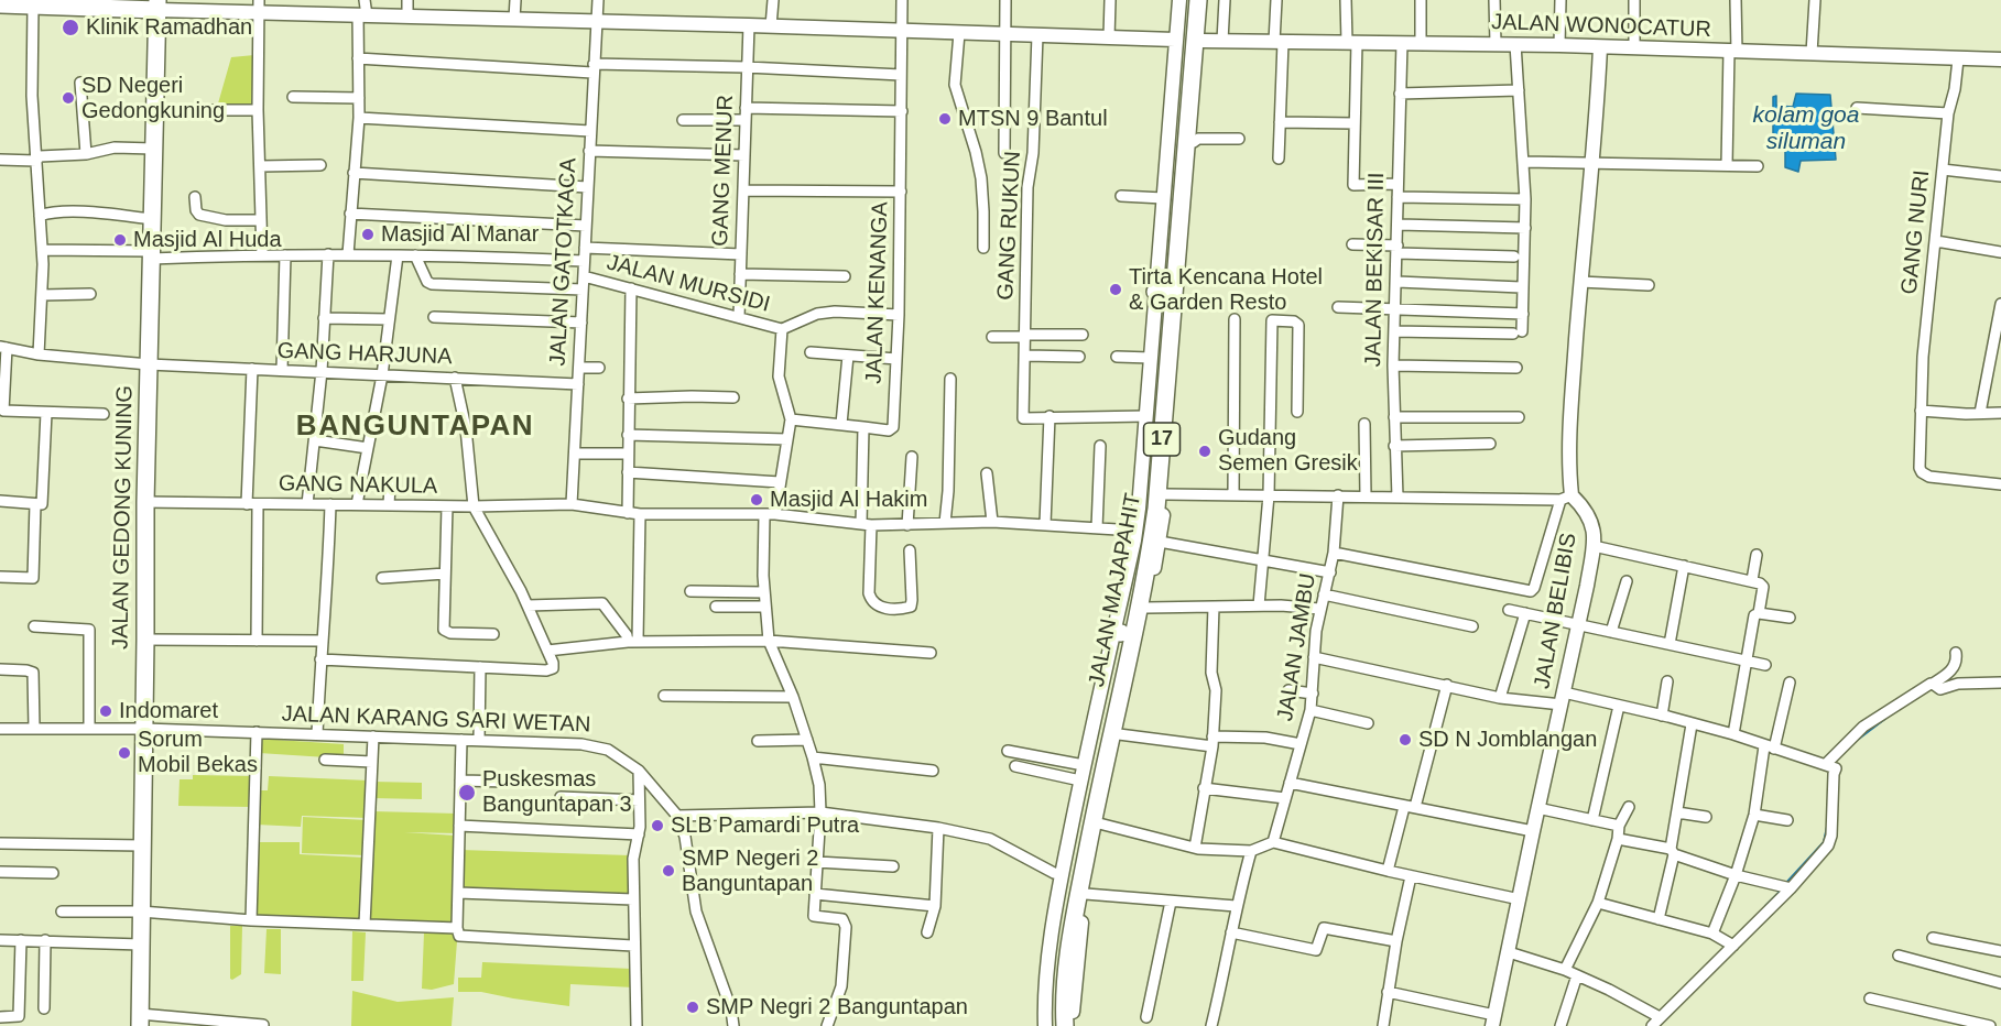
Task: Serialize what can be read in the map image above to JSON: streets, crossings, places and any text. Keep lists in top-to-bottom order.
{
  "streets": {
    "main road": ["17", "JALAN GEDONG KUNING", "JALAN MAJAPAHIT"],
    "street": [
      "JALAN WONOCATUR",
      "GANG MENUR",
      "GANG RUKUN",
      "GANG NURI",
      "JALAN GATOTKACA",
      "JALAN BEKISAR III",
      "JALAN MURSIDI",
      "JALAN KENANGA",
      "GANG HARJUNA",
      "GANG NAKULA",
      "JALAN BELIBIS",
      "JALAN JAMBU",
      "JALAN KARANG SARI WETAN"
    ]
  },
  "crossings": [
    ["JALAN WONOCATUR", "GANG NURI"],
    ["JALAN WONOCATUR", "JALAN BEKISAR III"],
    ["GANG MENUR", "JALAN MURSIDI"],
    ["JALAN GATOTKACA", "JALAN MURSIDI"],
    ["JALAN GATOTKACA", "GANG HARJUNA"],
    ["JALAN GATOTKACA", "GANG NAKULA"],
    ["JALAN MURSIDI", "JALAN KENANGA"],
    ["GANG HARJUNA", "JALAN GEDONG KUNING"],
    ["GANG NAKULA", "JALAN GEDONG KUNING"],
    ["JALAN GEDONG KUNING", "JALAN KARANG SARI WETAN"]
  ],
  "districts": ["BANGUNTAPAN"],
  "water": ["kolam goa siluman"],
  "places": [
    "Klinik Ramadhan",
    "SD Negeri Gedongkuning",
    "MTSN 9 Bantul",
    "Masjid Al Manar",
    "Masjid Al Huda",
    "Tirta Kencana Hotel & Garden Resto",
    "Gudang Semen Gresik",
    "Masjid Al Hakim",
    "Indomaret",
    "SD N Jomblangan",
    "Sorum Mobil Bekas",
    "Puskesmas Banguntapan 3",
    "SLB Pamardi Putra",
    "SMP Negeri 2 Banguntapan",
    "SMP Negri 2 Banguntapan"
  ]
}
